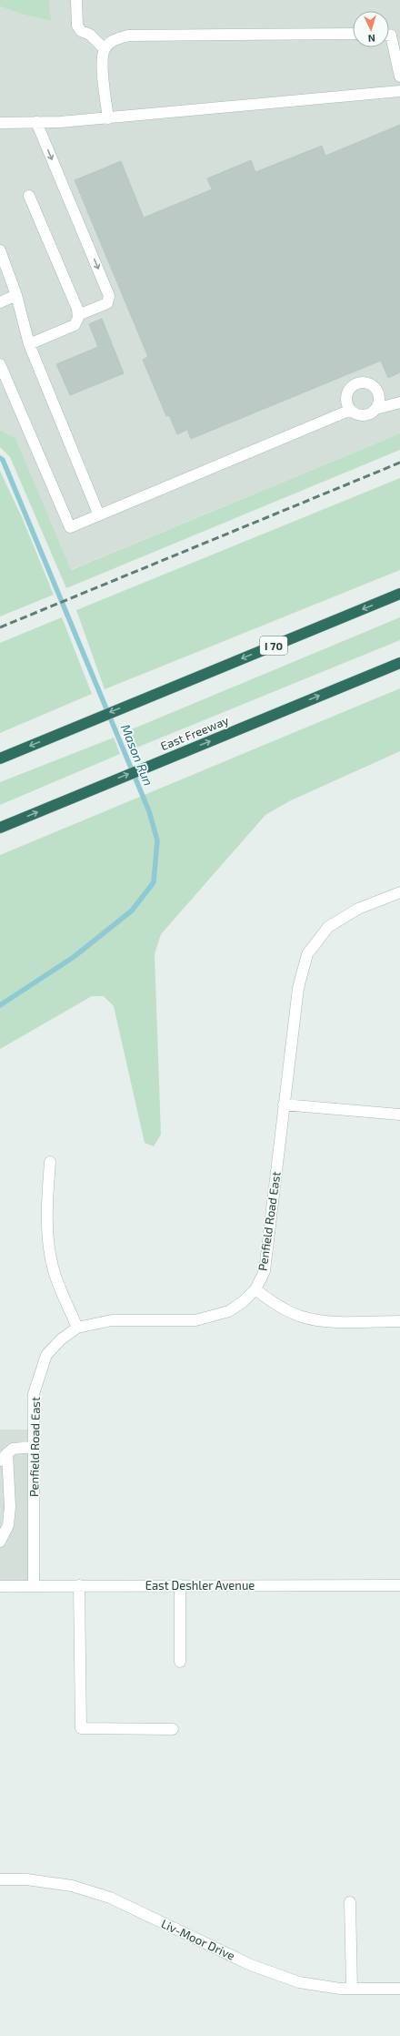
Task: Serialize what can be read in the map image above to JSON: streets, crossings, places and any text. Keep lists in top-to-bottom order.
{
  "streets": {
    "highway": ["I 70", "East Freeway"],
    "street": ["Penfield Road East", "East Deshler Avenue", "Liv-Moor Drive"]
  },
  "crossings": [
    ["Penfield Road East", "East Deshler Avenue"]
  ],
  "water": ["Mason Run"],
  "north": "bottom"
}
